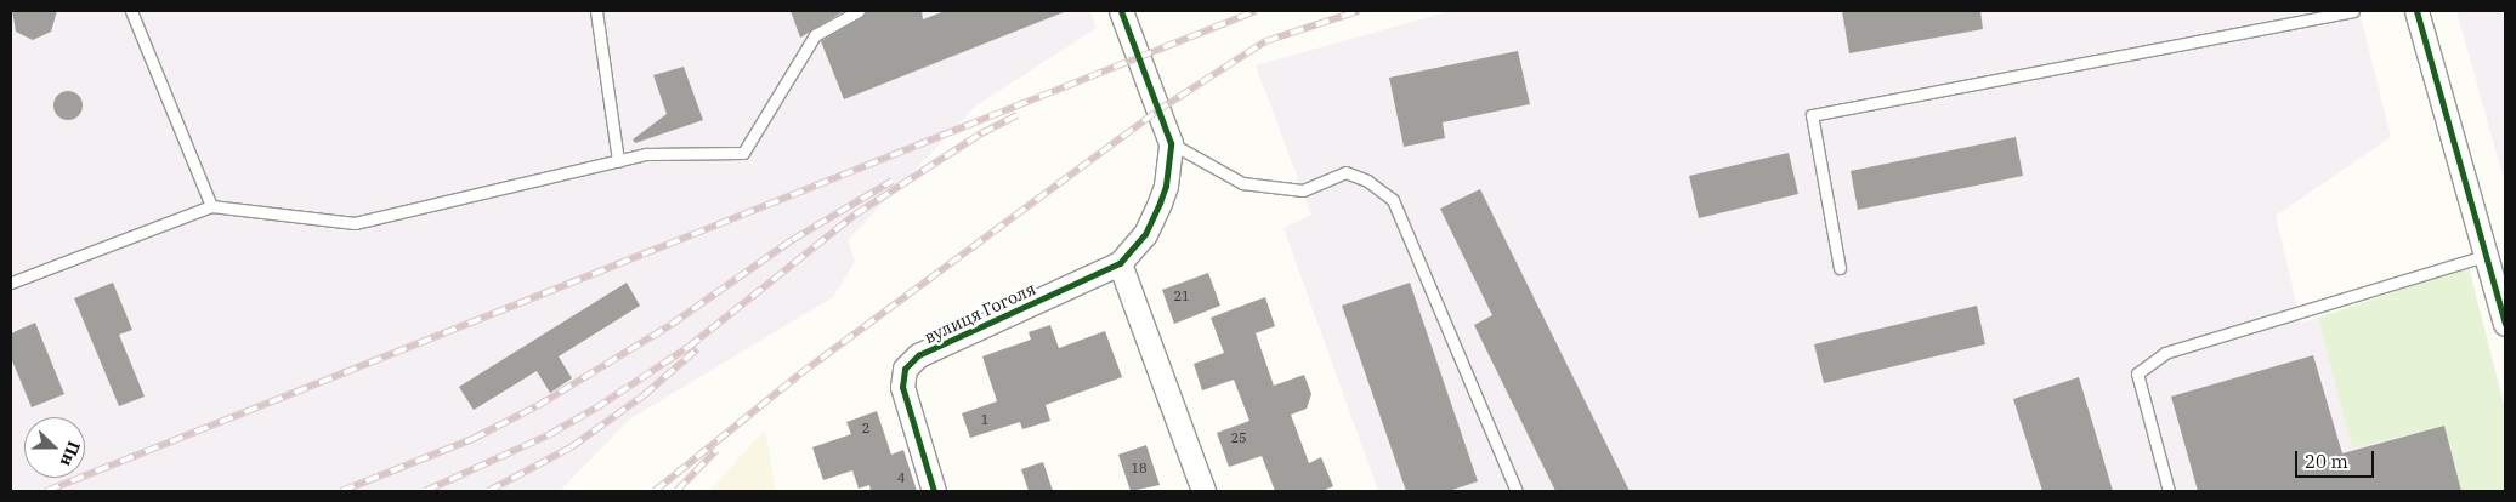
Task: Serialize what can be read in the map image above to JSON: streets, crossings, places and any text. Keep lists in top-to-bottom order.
{
  "streets": {
    "street": ["вулиця Гоголя"]
  },
  "house_numbers": [
    "21",
    "1",
    "2",
    "25",
    "18",
    "4"
  ],
  "scale_bar": "20 m",
  "north": "right"
}
